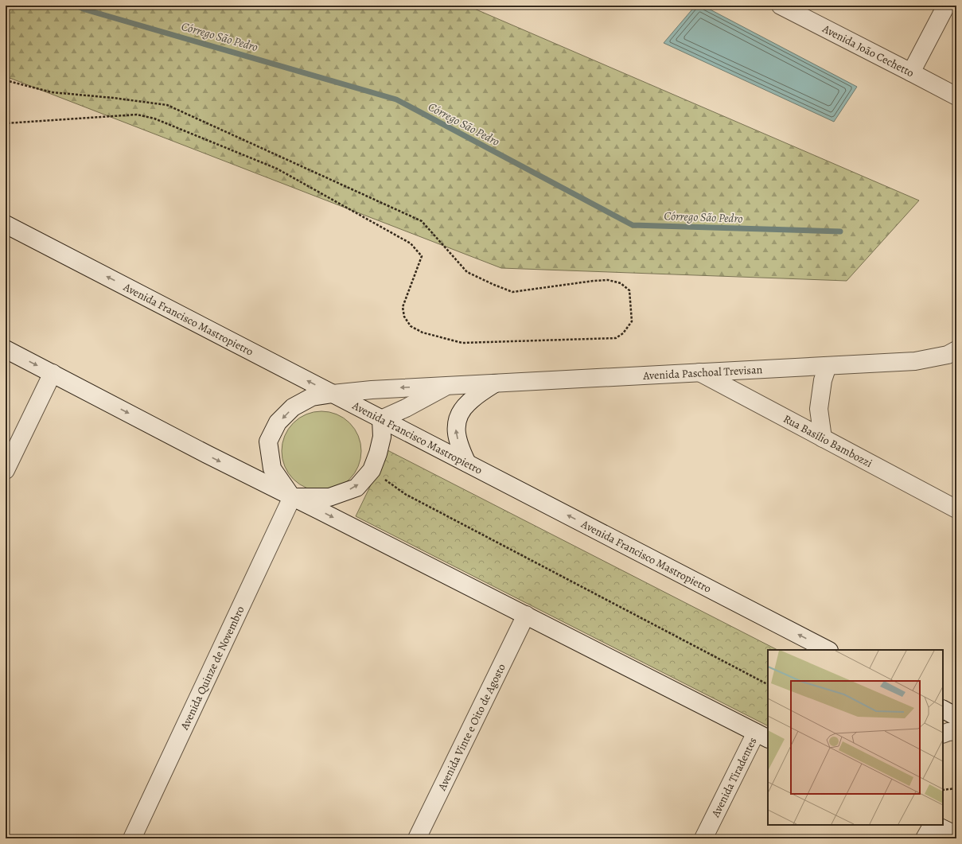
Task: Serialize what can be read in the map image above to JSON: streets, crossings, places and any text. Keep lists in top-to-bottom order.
{
  "streets": {
    "street": [
      "Avenida João Cechetto",
      "Avenida Francisco Mastropietro",
      "Avenida Paschoal Trevisan",
      "Rua Basílio Bambozzi",
      "Avenida Quinze de Novembro",
      "Avenida Vinte e Oito de Agosto",
      "Avenida Tiradentes"
    ]
  },
  "crossings": [
    ["Avenida Francisco Mastropietro", "Avenida Paschoal Trevisan"],
    ["Avenida Francisco Mastropietro", "Avenida Quinze de Novembro"],
    ["Avenida Paschoal Trevisan", "Rua Basílio Bambozzi"],
    ["Avenida Paschoal Trevisan", "Avenida Quinze de Novembro"]
  ],
  "water": ["Córrego São Pedro"]
}
